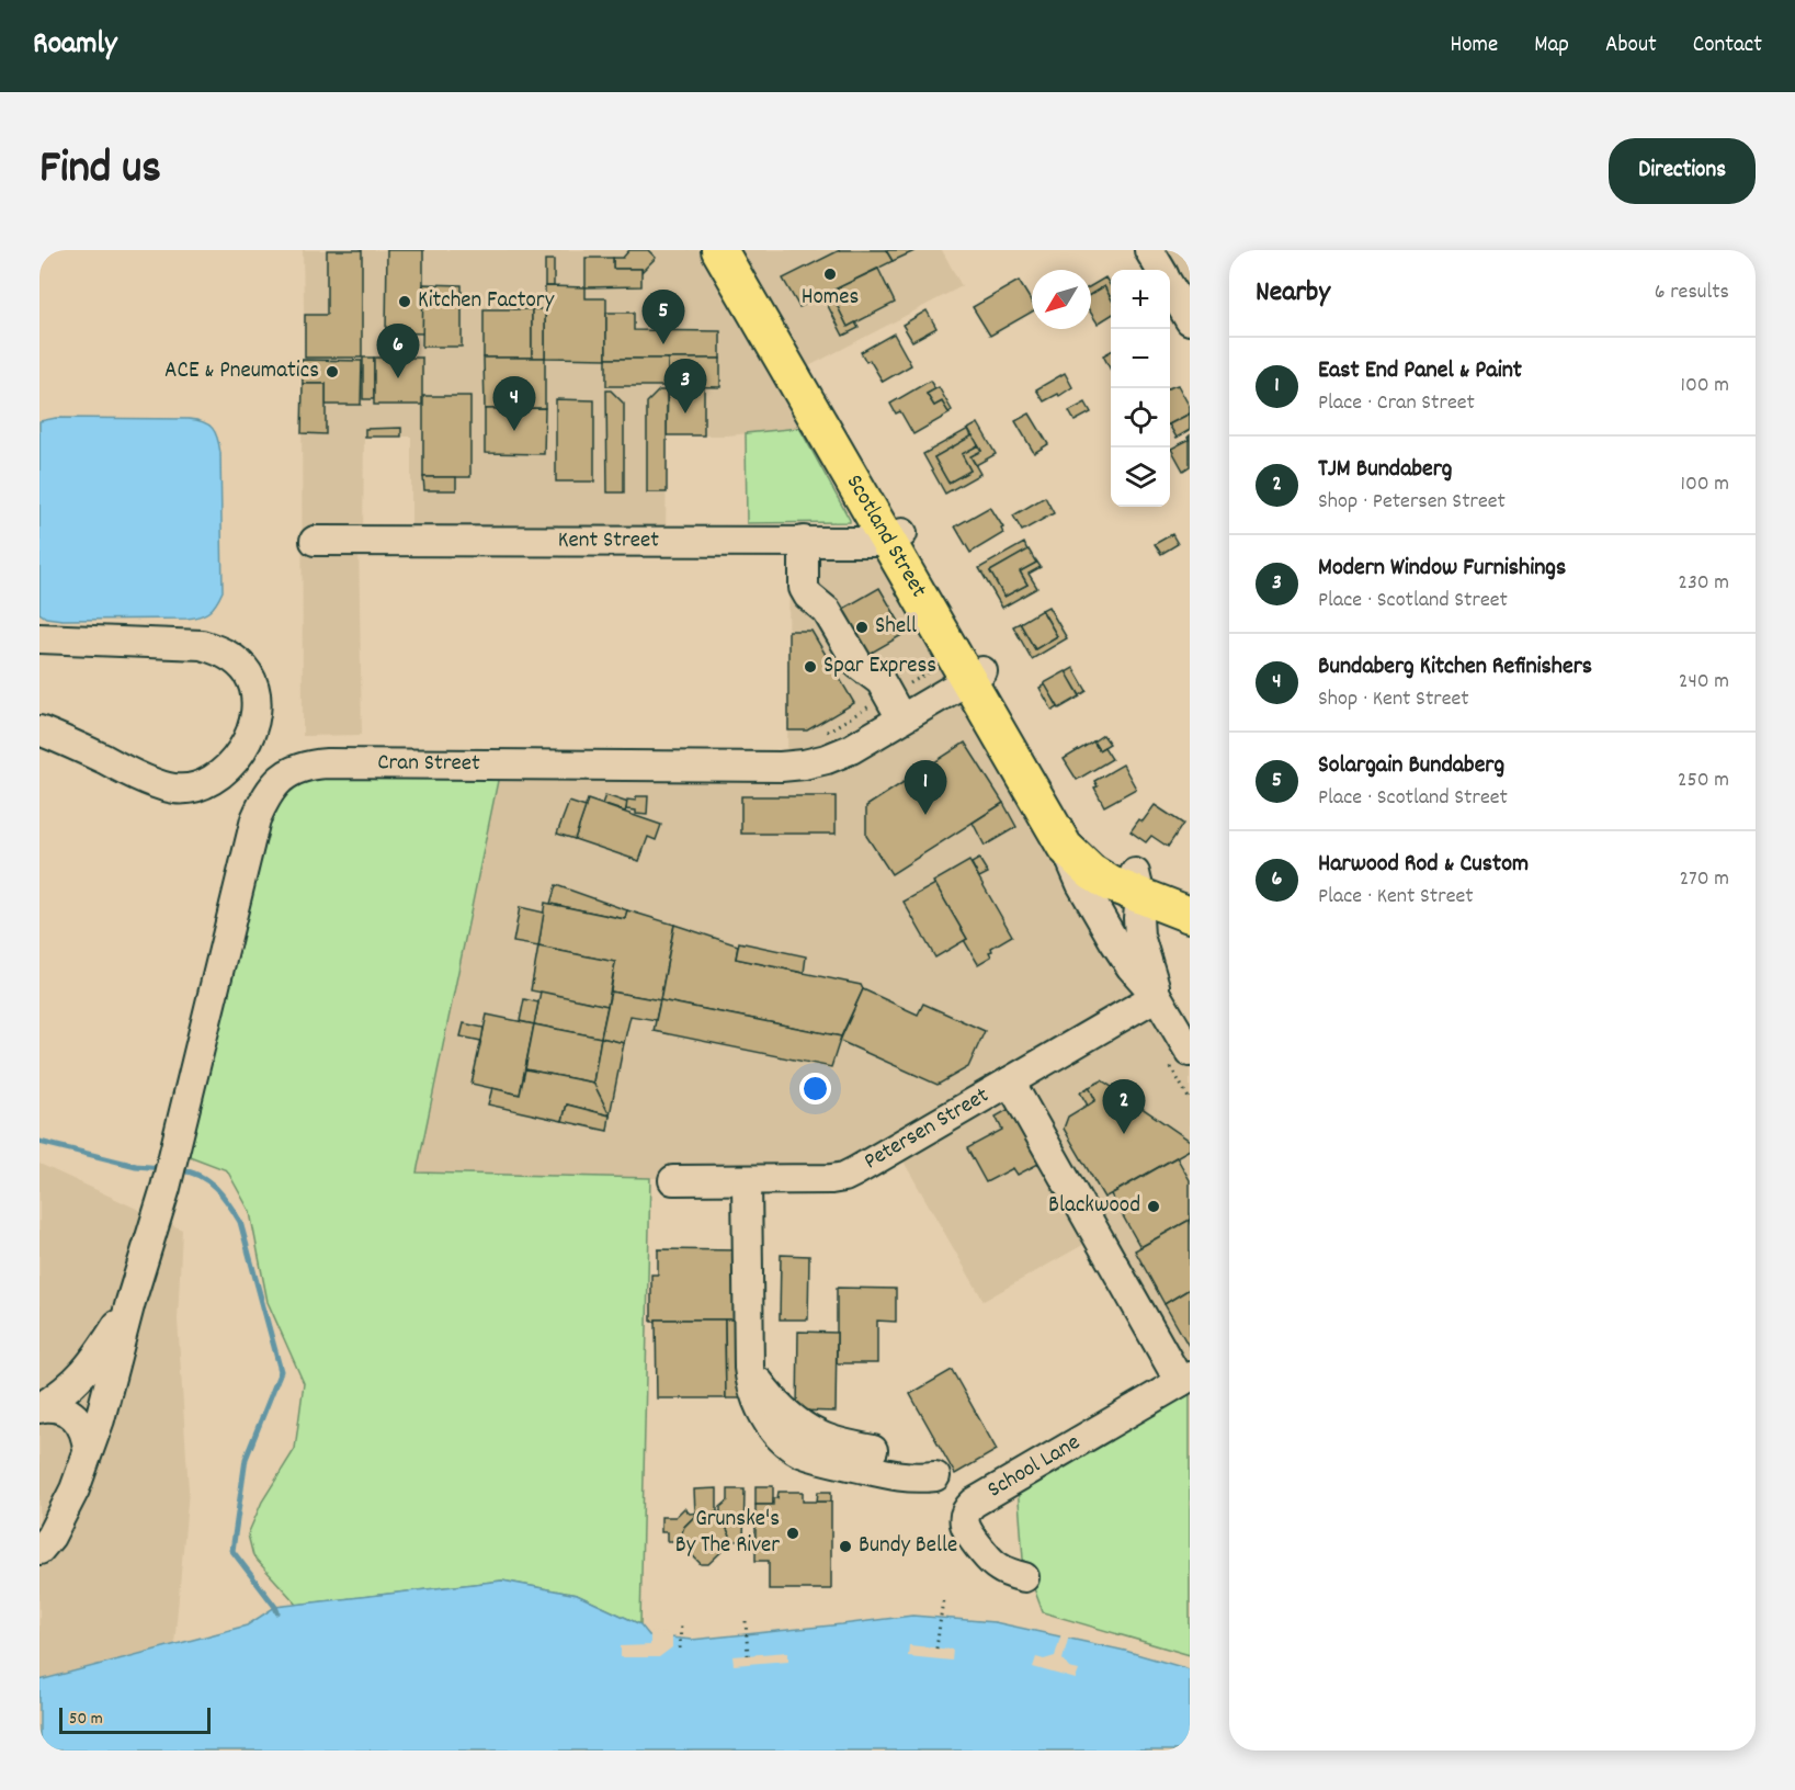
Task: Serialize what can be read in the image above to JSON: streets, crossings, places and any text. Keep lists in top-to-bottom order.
{
  "streets": {
    "main road": ["Scotland Street"],
    "street": [
      "Kent Street",
      "Cran Street",
      "Petersen Street",
      "School Lane"
    ]
  },
  "crossings": [
    ["Scotland Street", "Kent Street"],
    ["Scotland Street", "Cran Street"],
    ["Scotland Street", "Petersen Street"]
  ],
  "places": [
    "Homes",
    "Kitchen Factory",
    "ACE & Pneumatics",
    "Shell",
    "Spar Express",
    "Blackwood",
    "Grunske's By The River",
    "Bundy Belle"
  ],
  "scale_bar": "50 m",
  "north": "bottom left",
  "page": {
    "header": "Roamly",
    "nav": [
      "Home",
      "Map",
      "About",
      "Contact"
    ],
    "title": "Find us",
    "buttons": "Directions",
    "heading": ["Nearby", "6 results"],
    "map_buttons": ["+", "−"],
    "pins": [
      "5",
      "6",
      "3",
      "4",
      "1",
      "2"
    ],
    "list": [
      {
        "mark": "1",
        "name": "East End Panel & Paint",
        "note": "Place · Cran Street",
        "value": "100 m"
      },
      {
        "mark": "2",
        "name": "TJM Bundaberg",
        "note": "Shop · Petersen Street",
        "value": "100 m"
      },
      {
        "mark": "3",
        "name": "Modern Window Furnishings",
        "note": "Place · Scotland Street",
        "value": "230 m"
      },
      {
        "mark": "4",
        "name": "Bundaberg Kitchen Refinishers",
        "note": "Shop · Kent Street",
        "value": "240 m"
      },
      {
        "mark": "5",
        "name": "Solargain Bundaberg",
        "note": "Place · Scotland Street",
        "value": "250 m"
      },
      {
        "mark": "6",
        "name": "Harwood Rod & Custom",
        "note": "Place · Kent Street",
        "value": "270 m"
      }
    ],
    "scale": "50 m"
  }
}
